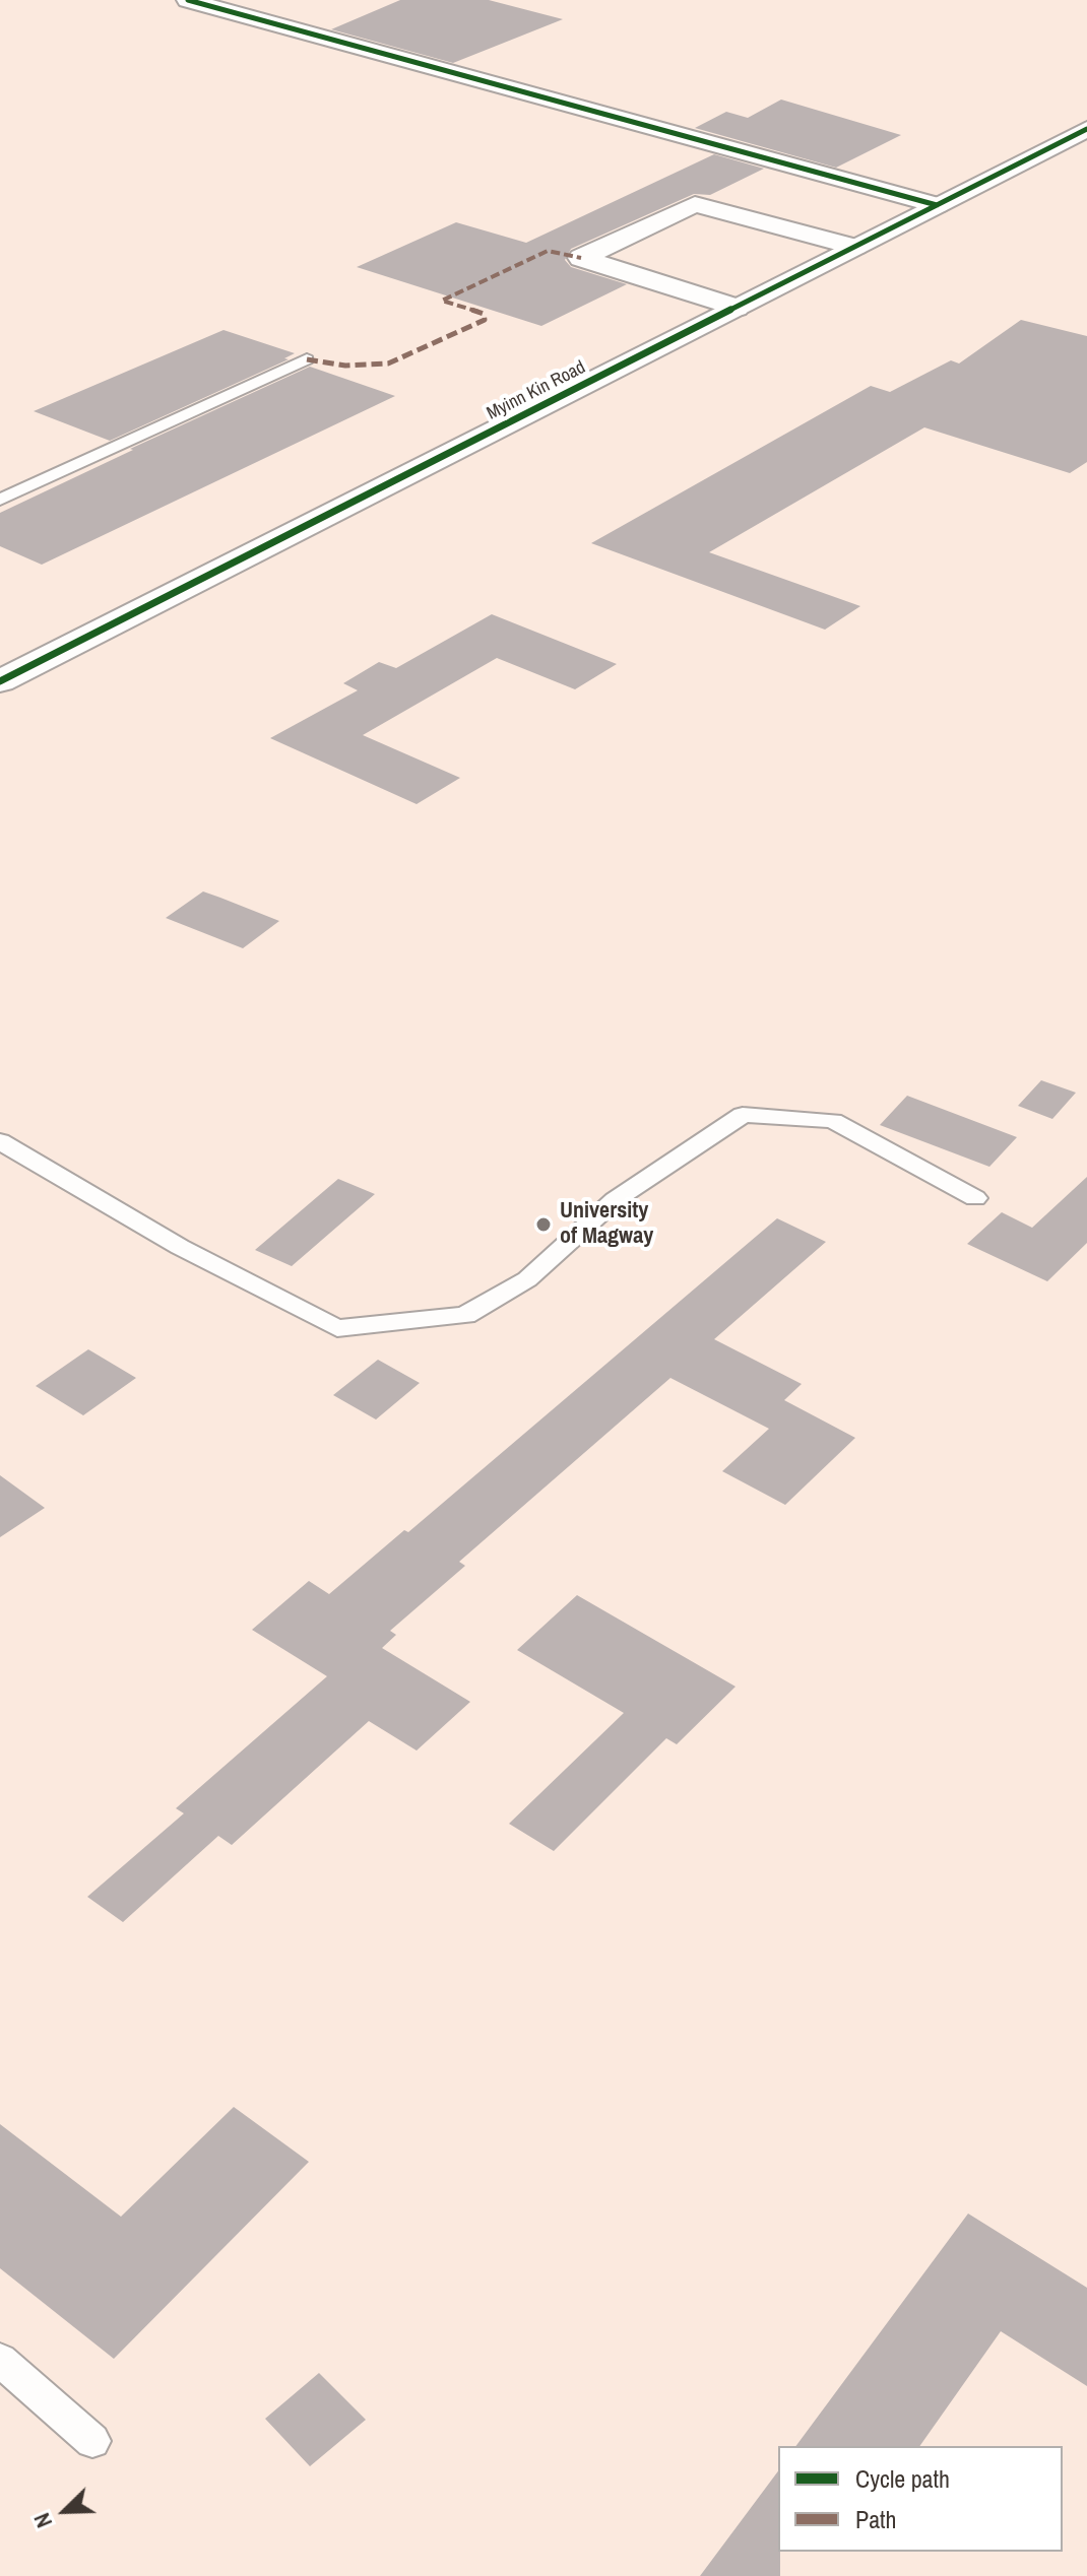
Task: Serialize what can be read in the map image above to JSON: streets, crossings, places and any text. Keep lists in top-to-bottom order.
{
  "streets": {
    "street": ["Myinn Kin Road"]
  },
  "places": ["University of Magway"],
  "legend": ["Cycle path", "Path"],
  "north": "bottom left"
}
